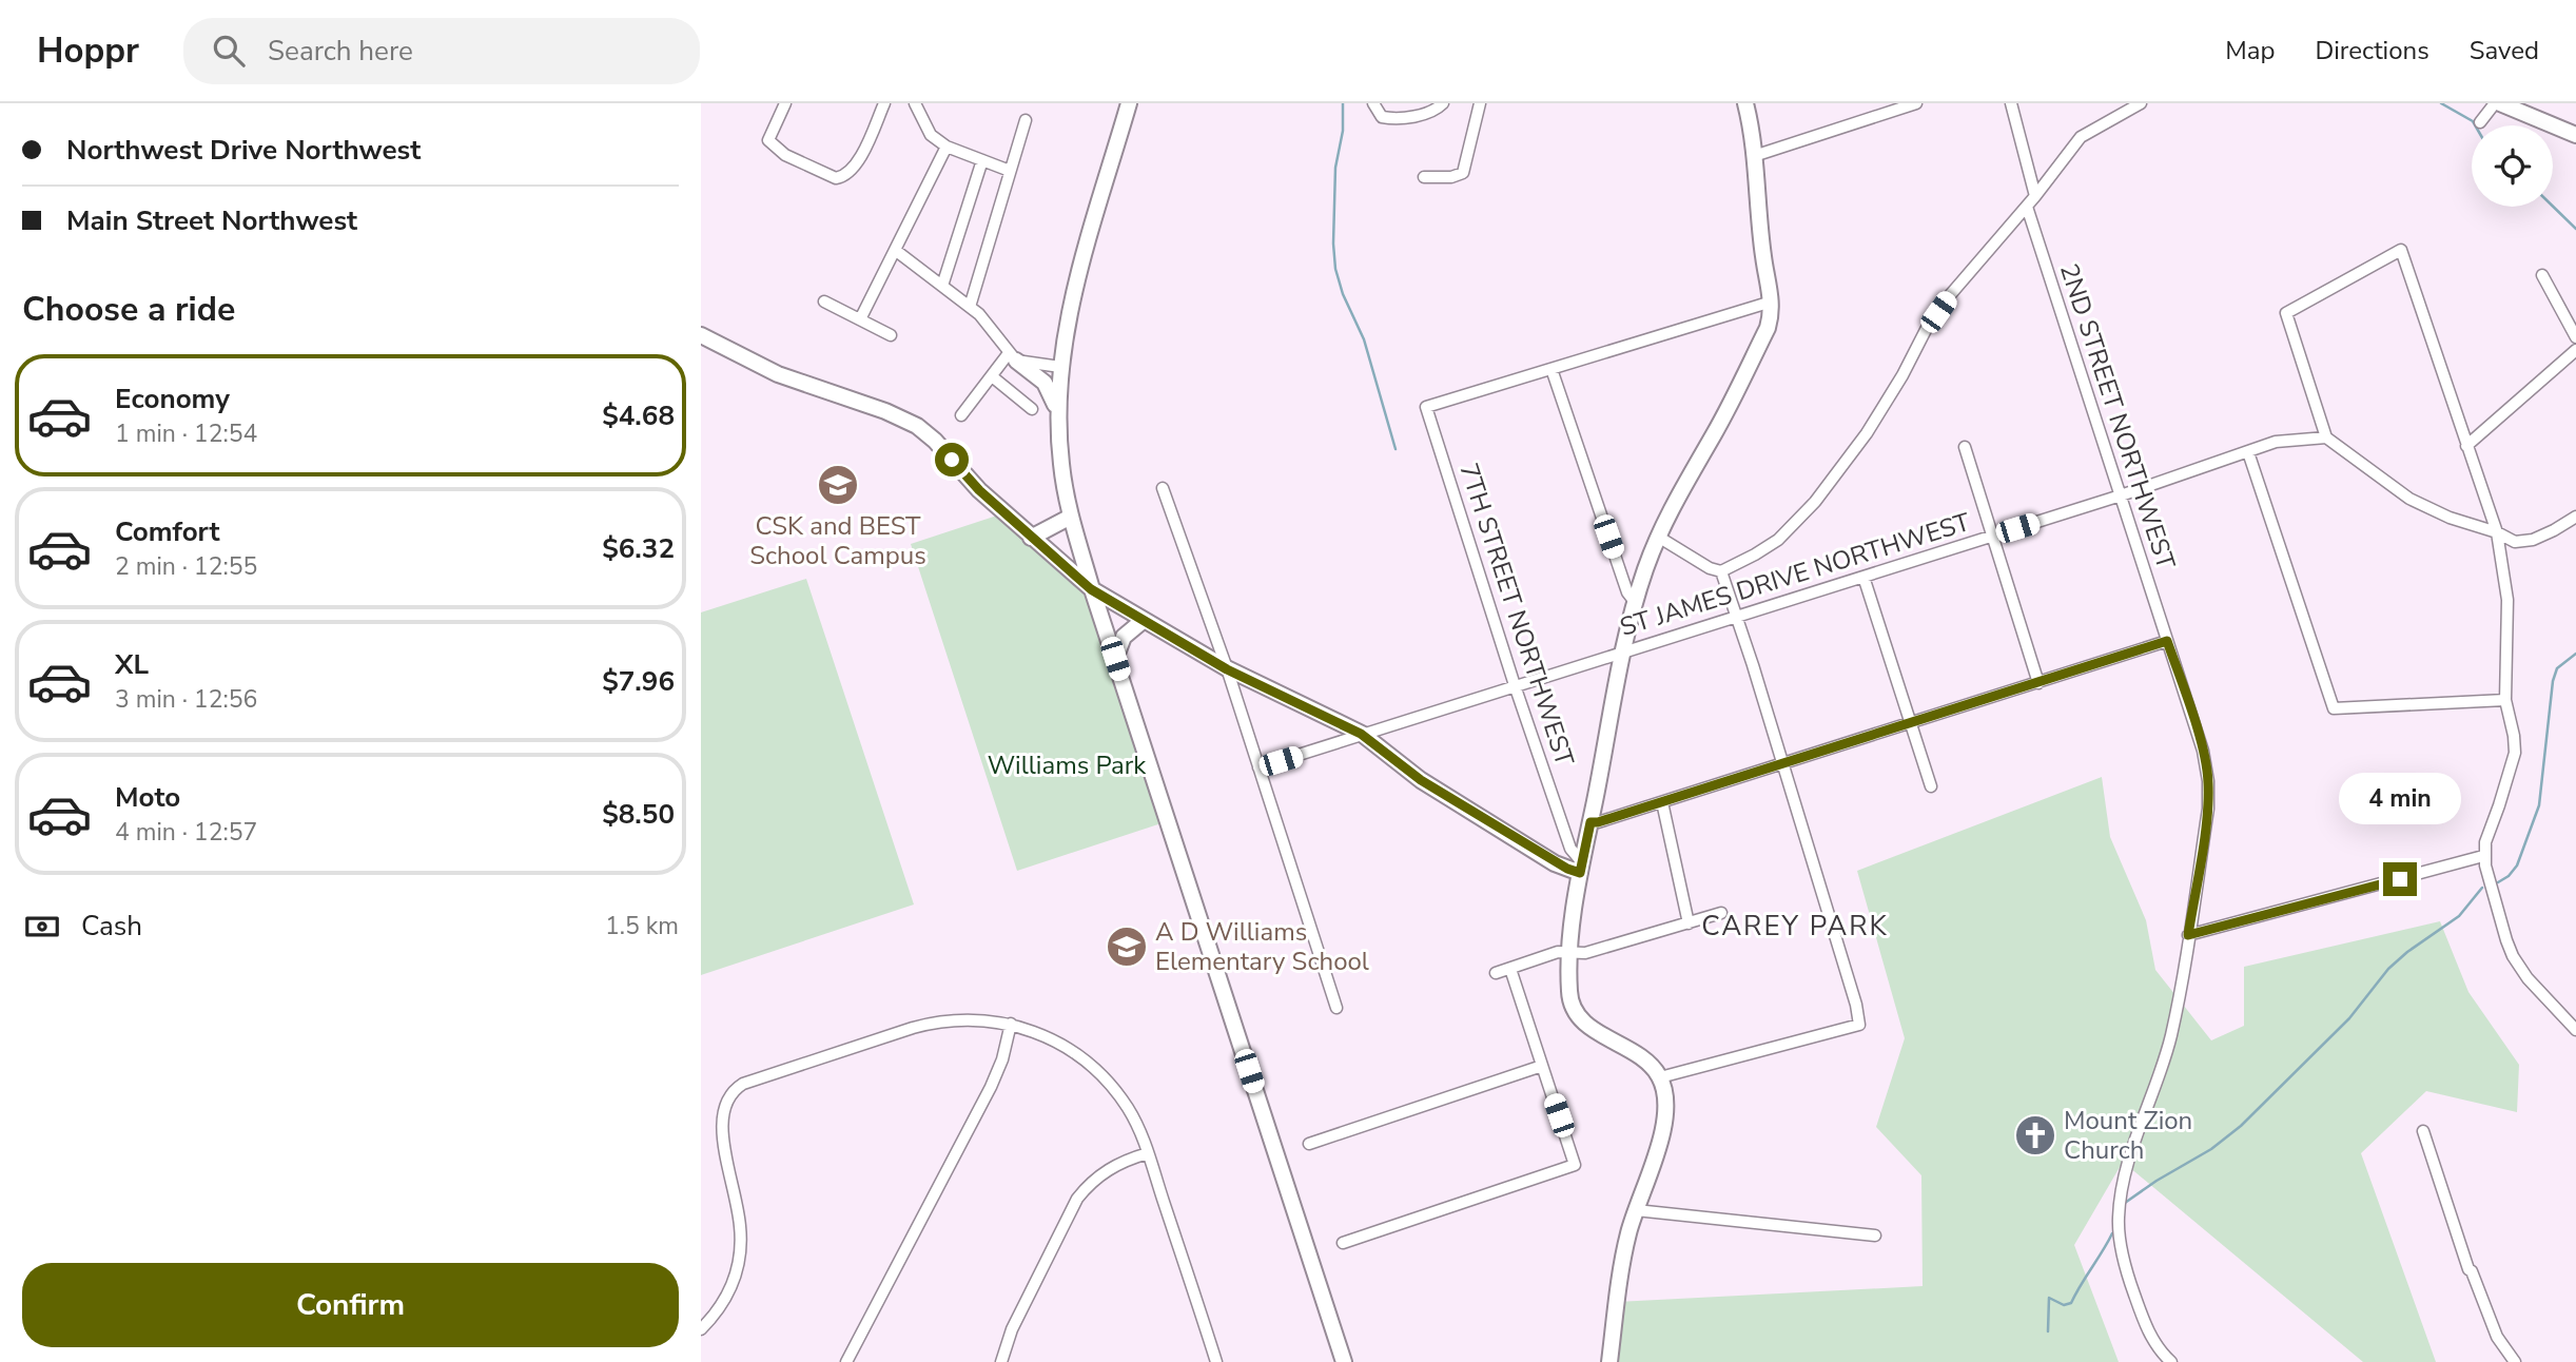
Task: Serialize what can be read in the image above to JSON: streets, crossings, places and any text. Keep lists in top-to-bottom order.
{
  "streets": {
    "street": ["2ND STREET NORTHWEST", "ST JAMES DRIVE NORTHWEST", "7TH STREET NORTHWEST"]
  },
  "crossings": [
    ["2ND STREET NORTHWEST", "ST JAMES DRIVE NORTHWEST"],
    ["ST JAMES DRIVE NORTHWEST", "7TH STREET NORTHWEST"]
  ],
  "districts": ["CAREY PARK"],
  "parks": ["Williams Park"],
  "places": {
    "school or university": ["CSK and BEST School Campus", "A D Williams Elementary School"],
    "church": ["Mount Zion Church"]
  },
  "page": {
    "header": "Hoppr",
    "search": "Search here",
    "nav": ["Map", "Directions", "Saved"],
    "banner": ["Northwest Drive Northwest", "Main Street Northwest"],
    "heading": "Choose a ride",
    "list": [
      {
        "name": "Economy",
        "note": "1 min · 12:54",
        "value": "$4.68"
      },
      {
        "name": "Comfort",
        "note": "2 min · 12:55",
        "value": "$6.32"
      },
      {
        "name": "XL",
        "note": "3 min · 12:56",
        "value": "$7.96"
      },
      {
        "name": "Moto",
        "note": "4 min · 12:57",
        "value": "$8.50"
      }
    ],
    "bubble": "4 min",
    "pay": ["Cash", "1.5 km"],
    "buttons": "Confirm"
  }
}
